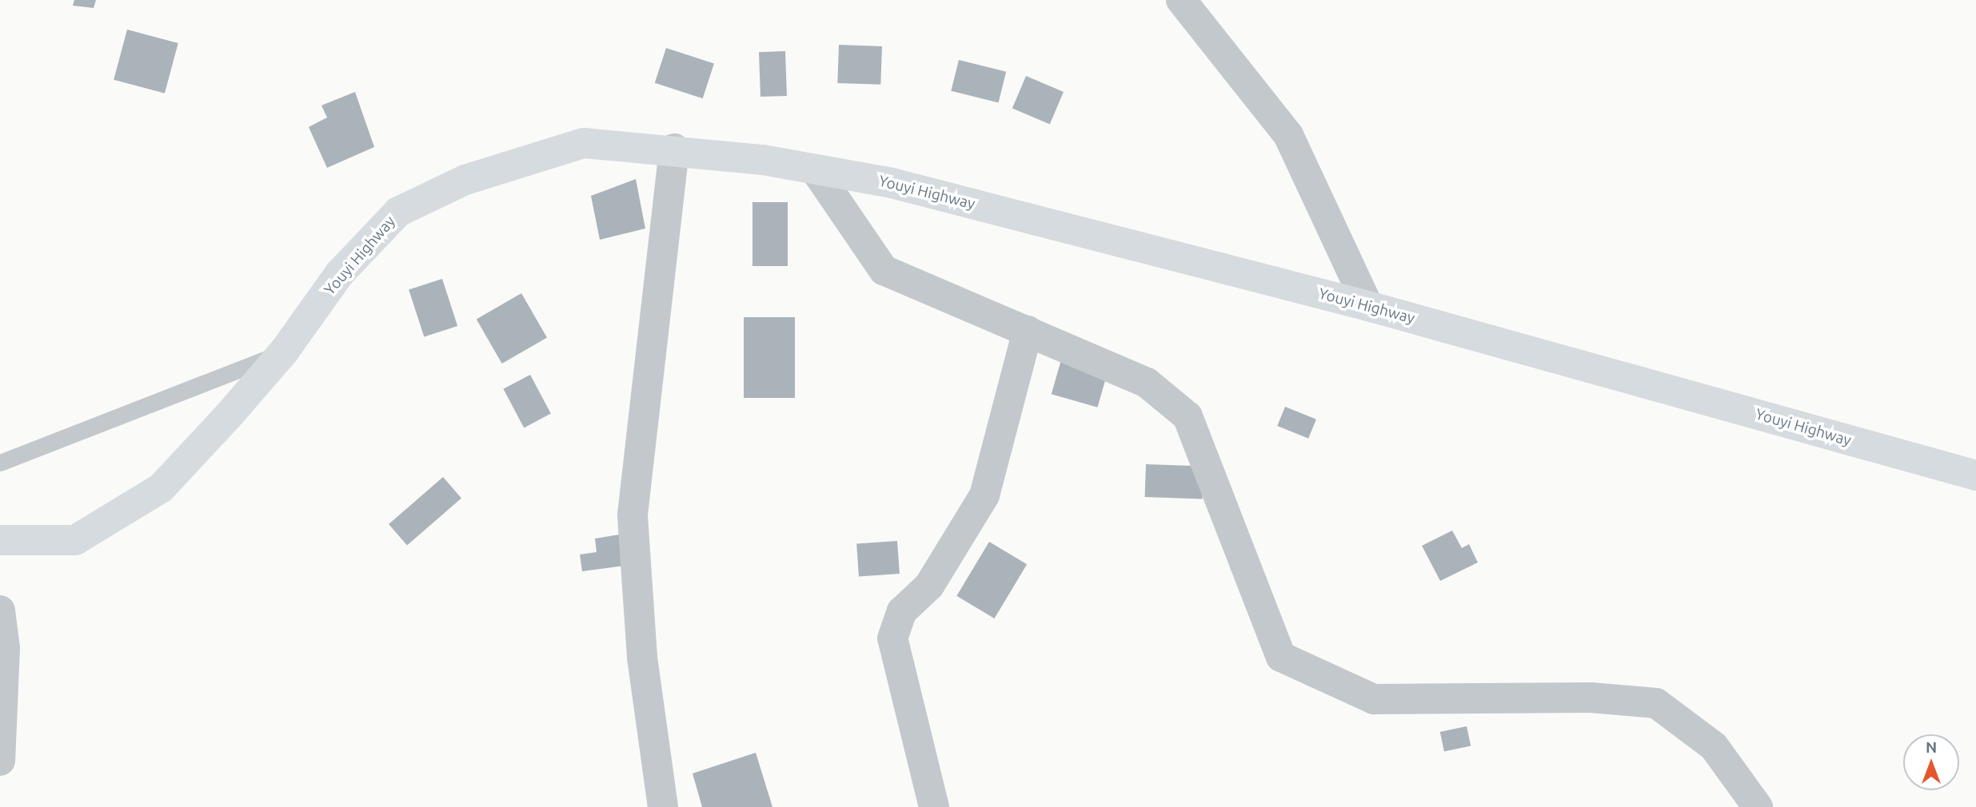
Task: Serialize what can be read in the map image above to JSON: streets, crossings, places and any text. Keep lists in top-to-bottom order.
{
  "streets": {
    "main road": ["Youyi Highway"]
  },
  "north": "top"
}
